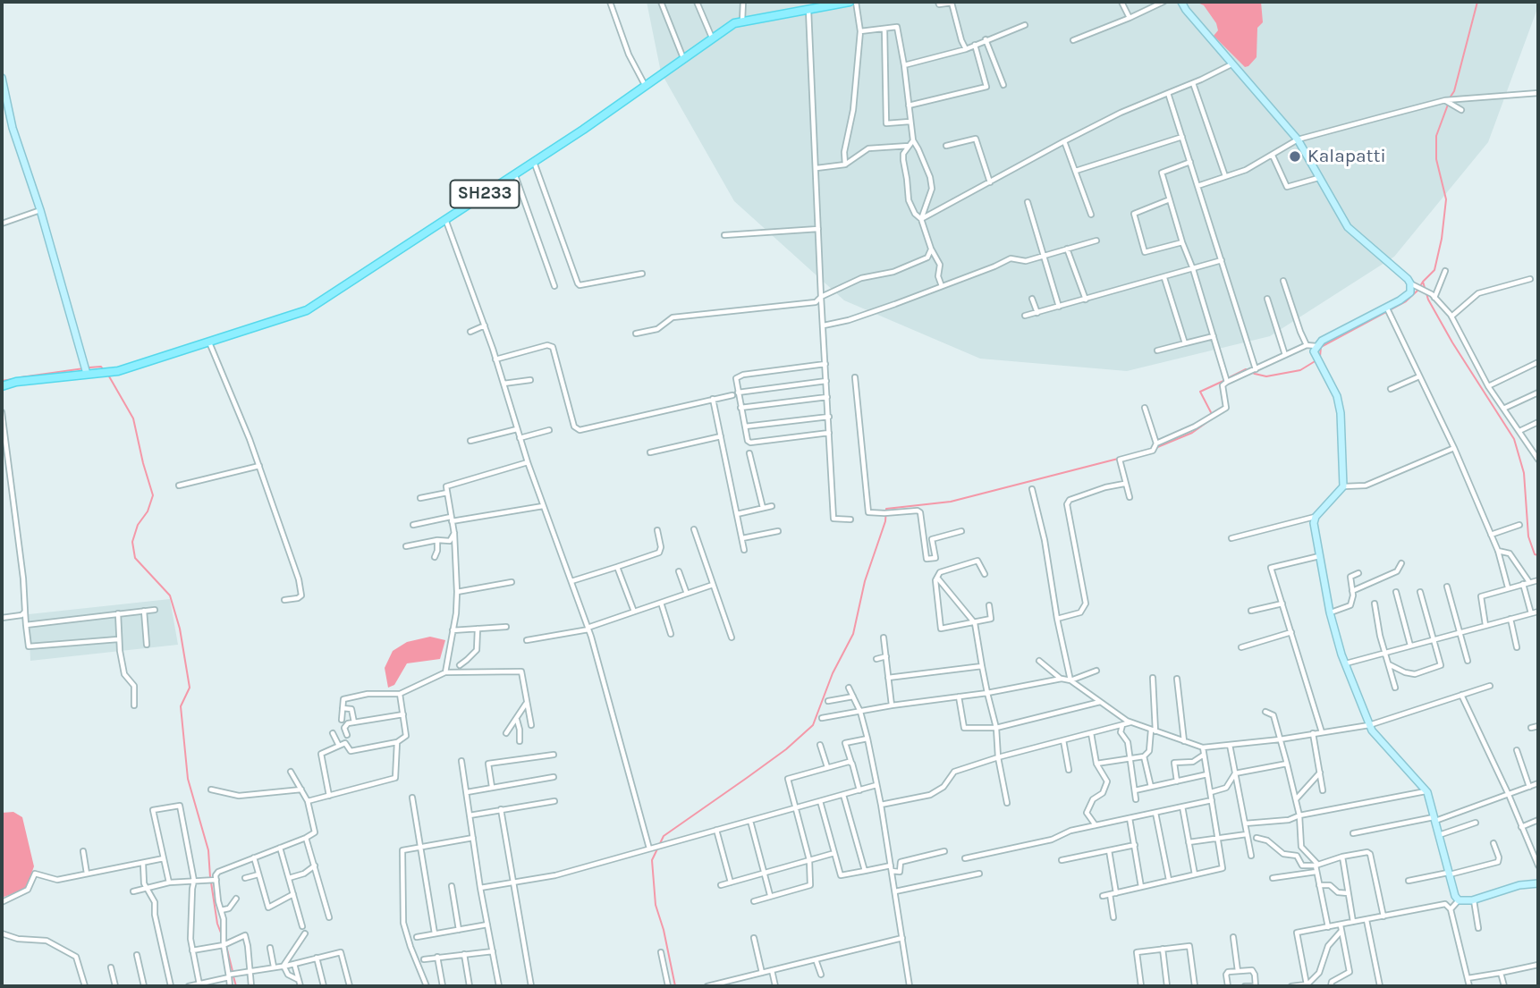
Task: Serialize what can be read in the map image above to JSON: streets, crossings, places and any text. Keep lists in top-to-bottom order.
{
  "streets": {
    "main road": ["SH233"]
  },
  "places": ["Kalapatti"]
}
